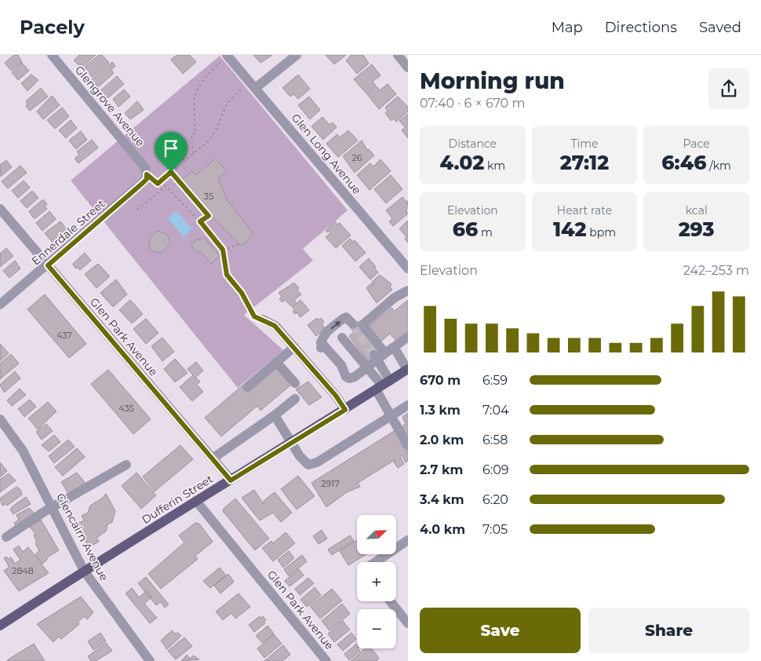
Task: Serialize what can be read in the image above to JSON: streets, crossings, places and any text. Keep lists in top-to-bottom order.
{
  "streets": {
    "main road": ["Dufferin Street"],
    "street": [
      "Glengrove Avenue",
      "Glen Long Avenue",
      "Ennerdale Street",
      "Glen Park Avenue",
      "Glencairn Avenue"
    ]
  },
  "crossings": [
    ["Glengrove Avenue", "Ennerdale Street"],
    ["Ennerdale Street", "Glen Park Avenue"],
    ["Glen Park Avenue", "Dufferin Street"],
    ["Dufferin Street", "Glencairn Avenue"]
  ],
  "house_numbers": [
    "26",
    "35",
    "437",
    "435",
    "2917",
    "2848"
  ],
  "north": "top right",
  "page": {
    "header": "Pacely",
    "nav": ["Map", "Directions", "Saved"],
    "heading": ["Morning run", "07:40 · 6 × 670 m"],
    "stats": [
      ["Distance", "4.02 km"],
      ["Time", "27:12"],
      ["Pace", "6:46 /km"],
      ["Elevation", "66 m"],
      ["Heart rate", "142 bpm"],
      ["kcal", "293"]
    ],
    "chart": ["Elevation", "242–253 m"],
    "list": [
      {
        "name": "670 m",
        "note": "6:59"
      },
      {
        "name": "1.3 km",
        "note": "7:04"
      },
      {
        "name": "2.0 km",
        "note": "6:58"
      },
      {
        "name": "2.7 km",
        "note": "6:09"
      },
      {
        "name": "3.4 km",
        "note": "6:20"
      },
      {
        "name": "4.0 km",
        "note": "7:05"
      }
    ],
    "map_buttons": ["+", "−"],
    "buttons": ["Save", "Share"]
  }
}
